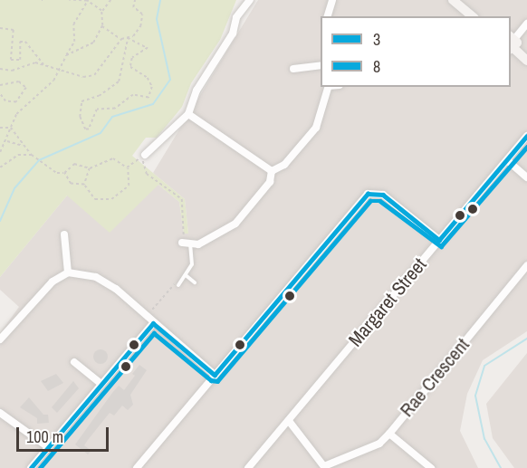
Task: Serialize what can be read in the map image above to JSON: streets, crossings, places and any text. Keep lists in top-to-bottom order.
{
  "streets": {
    "street": ["Margaret Street", "Rae Crescent"]
  },
  "lines": ["transit line 3", "transit line 8"],
  "legend": ["3", "8"],
  "scale_bar": "100 m"
}
